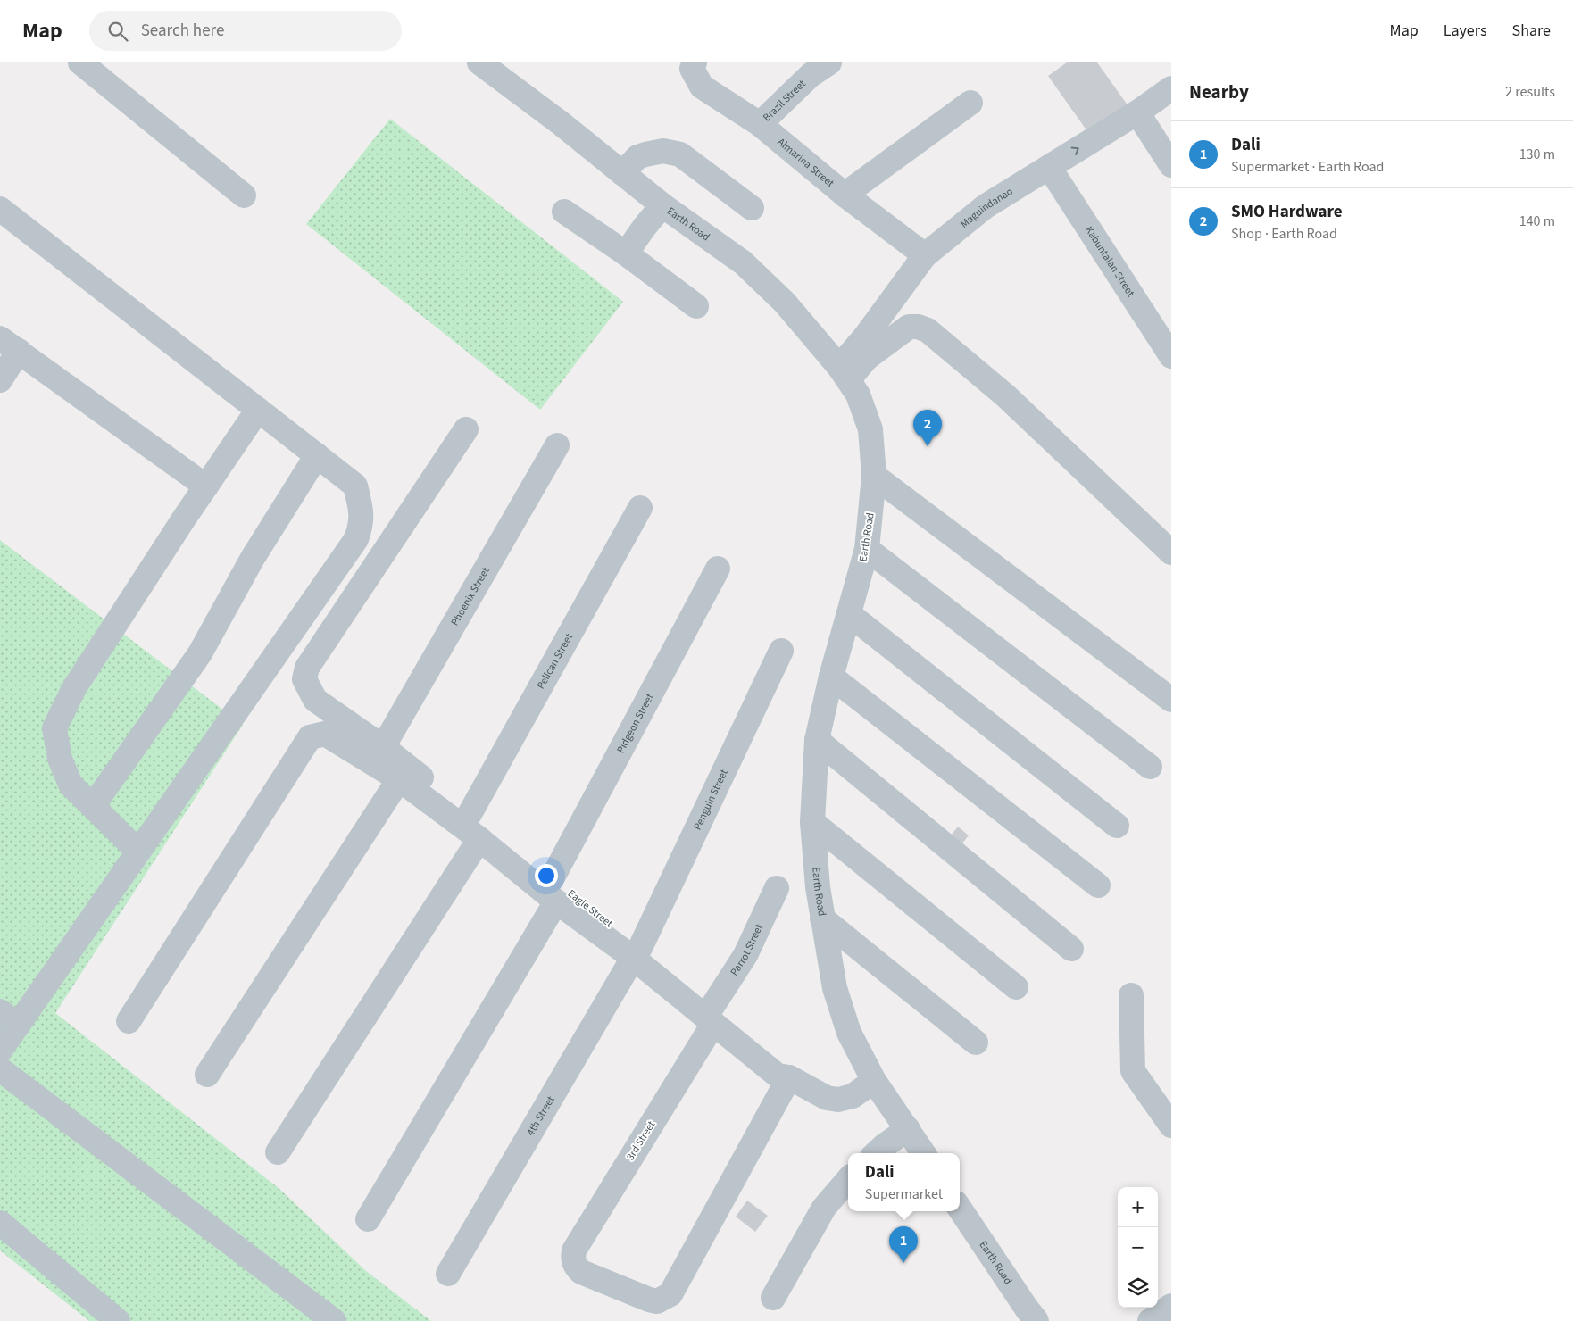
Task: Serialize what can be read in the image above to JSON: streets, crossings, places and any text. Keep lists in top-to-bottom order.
{
  "streets": {
    "street": [
      "Brazil Street",
      "Almarina Street",
      "Maguindanao",
      "Earth Road",
      "Kabuntalan Street",
      "Phoenix Street",
      "Pelican Street",
      "Pidgeon Street",
      "Penguin Street",
      "Eagle Street",
      "Parrot Street",
      "4th Street",
      "3rd Street"
    ]
  },
  "crossings": [
    ["Brazil Street", "Almarina Street"],
    ["Almarina Street", "Maguindanao"],
    ["Maguindanao", "Earth Road"],
    ["Maguindanao", "Kabuntalan Street"],
    ["Earth Road", "Eagle Street"],
    ["Phoenix Street", "Eagle Street"],
    ["Pelican Street", "Eagle Street"],
    ["Pidgeon Street", "Eagle Street"],
    ["Penguin Street", "Eagle Street"],
    ["Penguin Street", "4th Street"],
    ["Eagle Street", "Parrot Street"],
    ["Eagle Street", "4th Street"],
    ["Eagle Street", "3rd Street"],
    ["Parrot Street", "3rd Street"]
  ],
  "page": {
    "header": "Map",
    "search": "Search here",
    "nav": ["Map", "Layers", "Share"],
    "heading": ["Nearby", "2 results"],
    "list": [
      {
        "mark": "1",
        "name": "Dali",
        "note": "Supermarket · Earth Road",
        "value": "130 m"
      },
      {
        "mark": "2",
        "name": "SMO Hardware",
        "note": "Shop · Earth Road",
        "value": "140 m"
      }
    ],
    "pins": ["2", "1"],
    "popup": ["Dali", "Supermarket"],
    "map_buttons": ["+", "−"]
  }
}
